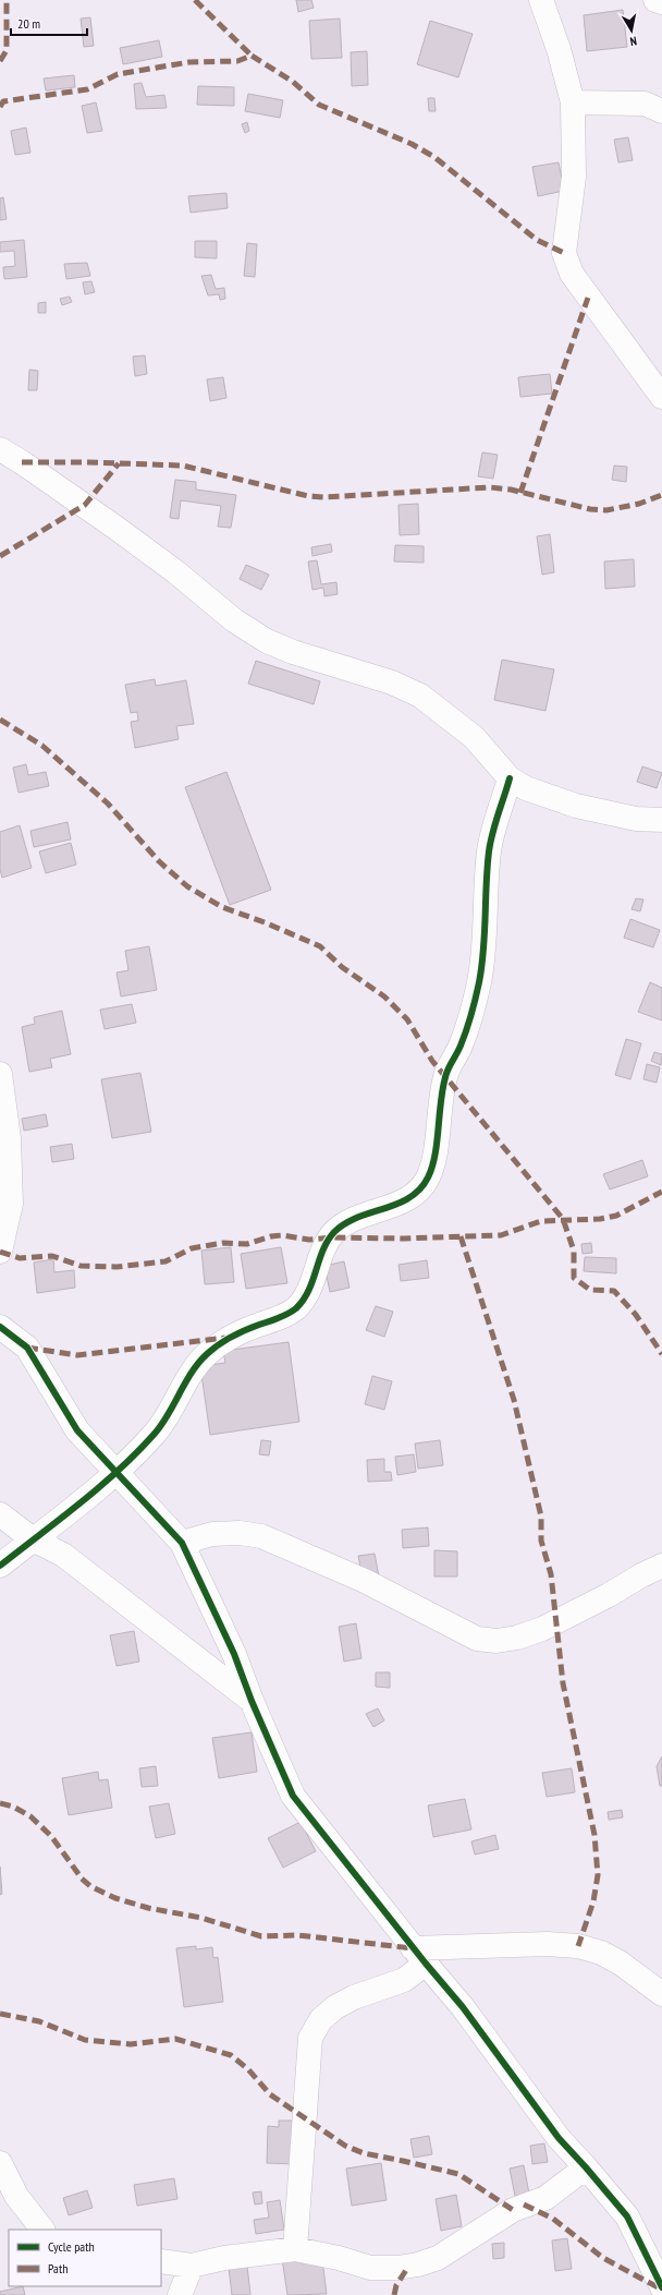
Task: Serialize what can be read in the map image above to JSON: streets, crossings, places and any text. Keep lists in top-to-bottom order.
{
  "legend": ["Cycle path", "Path"],
  "scale_bar": "20 m",
  "north": "bottom"
}
